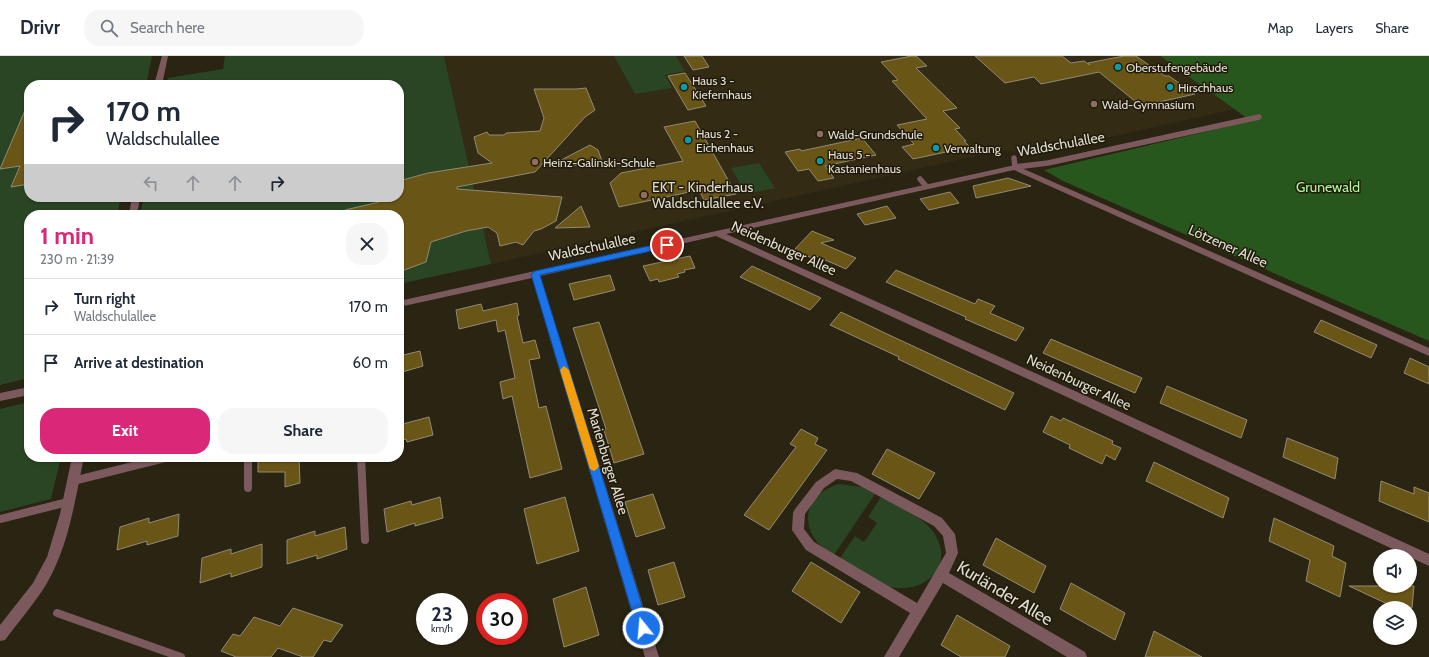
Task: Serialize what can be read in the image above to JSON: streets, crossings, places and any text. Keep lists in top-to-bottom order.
{
  "streets": {
    "street": [
      "Waldschulallee",
      "Lötzener Allee",
      "Neidenburger Allee",
      "Marienburger Allee",
      "Kurländer Allee"
    ]
  },
  "crossings": [
    ["Waldschulallee", "Lötzener Allee"],
    ["Waldschulallee", "Neidenburger Allee"],
    ["Waldschulallee", "Marienburger Allee"]
  ],
  "parks": ["Grunewald"],
  "places": [
    "Oberstufengebäude",
    "Haus 3 - Kiefernhaus",
    "Hirschhaus",
    "Wald-Gymnasium",
    "Wald-Grundschule",
    "Haus 2 - Eichenhaus",
    "Verwaltung",
    "Haus 5 - Kastanienhaus",
    "Heinz-Galinski-Schule",
    "EKT - Kinderhaus Waldschulallee e.V."
  ],
  "page": {
    "header": "Drivr",
    "search": "Search here",
    "nav": ["Map", "Layers", "Share"],
    "turn": ["170 m", "Waldschulallee"],
    "heading": ["1 min", "230 m · 21:39"],
    "list": [
      {
        "name": "Turn right",
        "note": "Waldschulallee",
        "value": "170 m"
      },
      {
        "name": "Arrive at destination",
        "value": "60 m"
      }
    ],
    "buttons": ["Exit", "Share"],
    "speed": "23 km/h",
    "limit": "30"
  }
}
